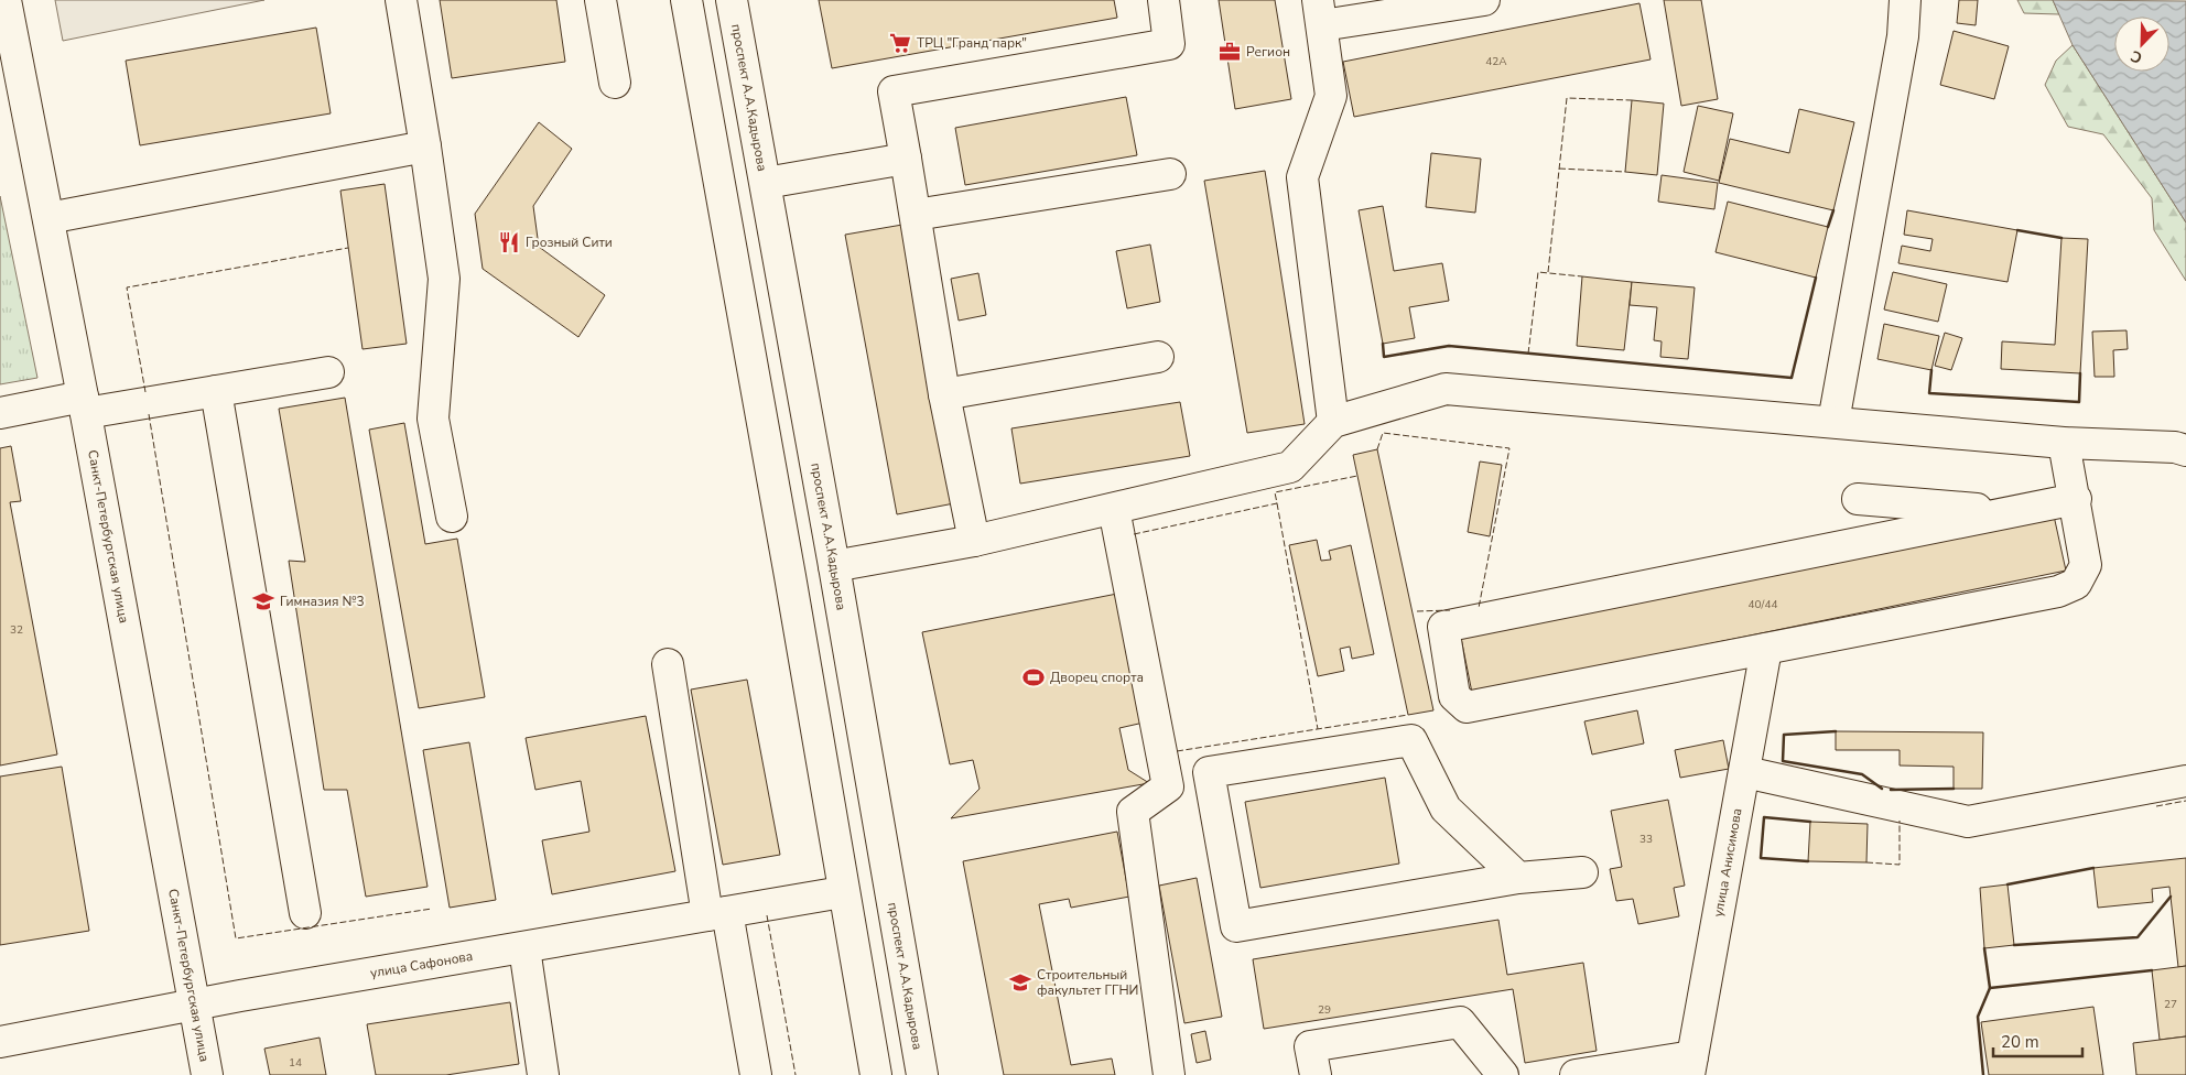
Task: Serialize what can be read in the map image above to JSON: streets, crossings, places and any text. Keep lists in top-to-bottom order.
{
  "streets": {
    "street": [
      "проспект А.А.Кадырова",
      "Санкт-Петербургская улица",
      "улица Анисимова",
      "улица Сафонова"
    ]
  },
  "crossings": [
    ["Санкт-Петербургская улица", "улица Сафонова"]
  ],
  "places": {
    "supermarket": ["ТРЦ \"Гранд парк\""],
    "office": ["Регион"],
    "restaurant": ["Грозный Сити"],
    "school or university": ["Гимназия №3", "Строительный факультет ГГНИ"],
    "sports": ["Дворец спорта"]
  },
  "house_numbers": [
    "42А",
    "40/44",
    "32",
    "33",
    "27",
    "29",
    "14"
  ],
  "scale_bar": "20 m",
  "north": "bottom left"
}
